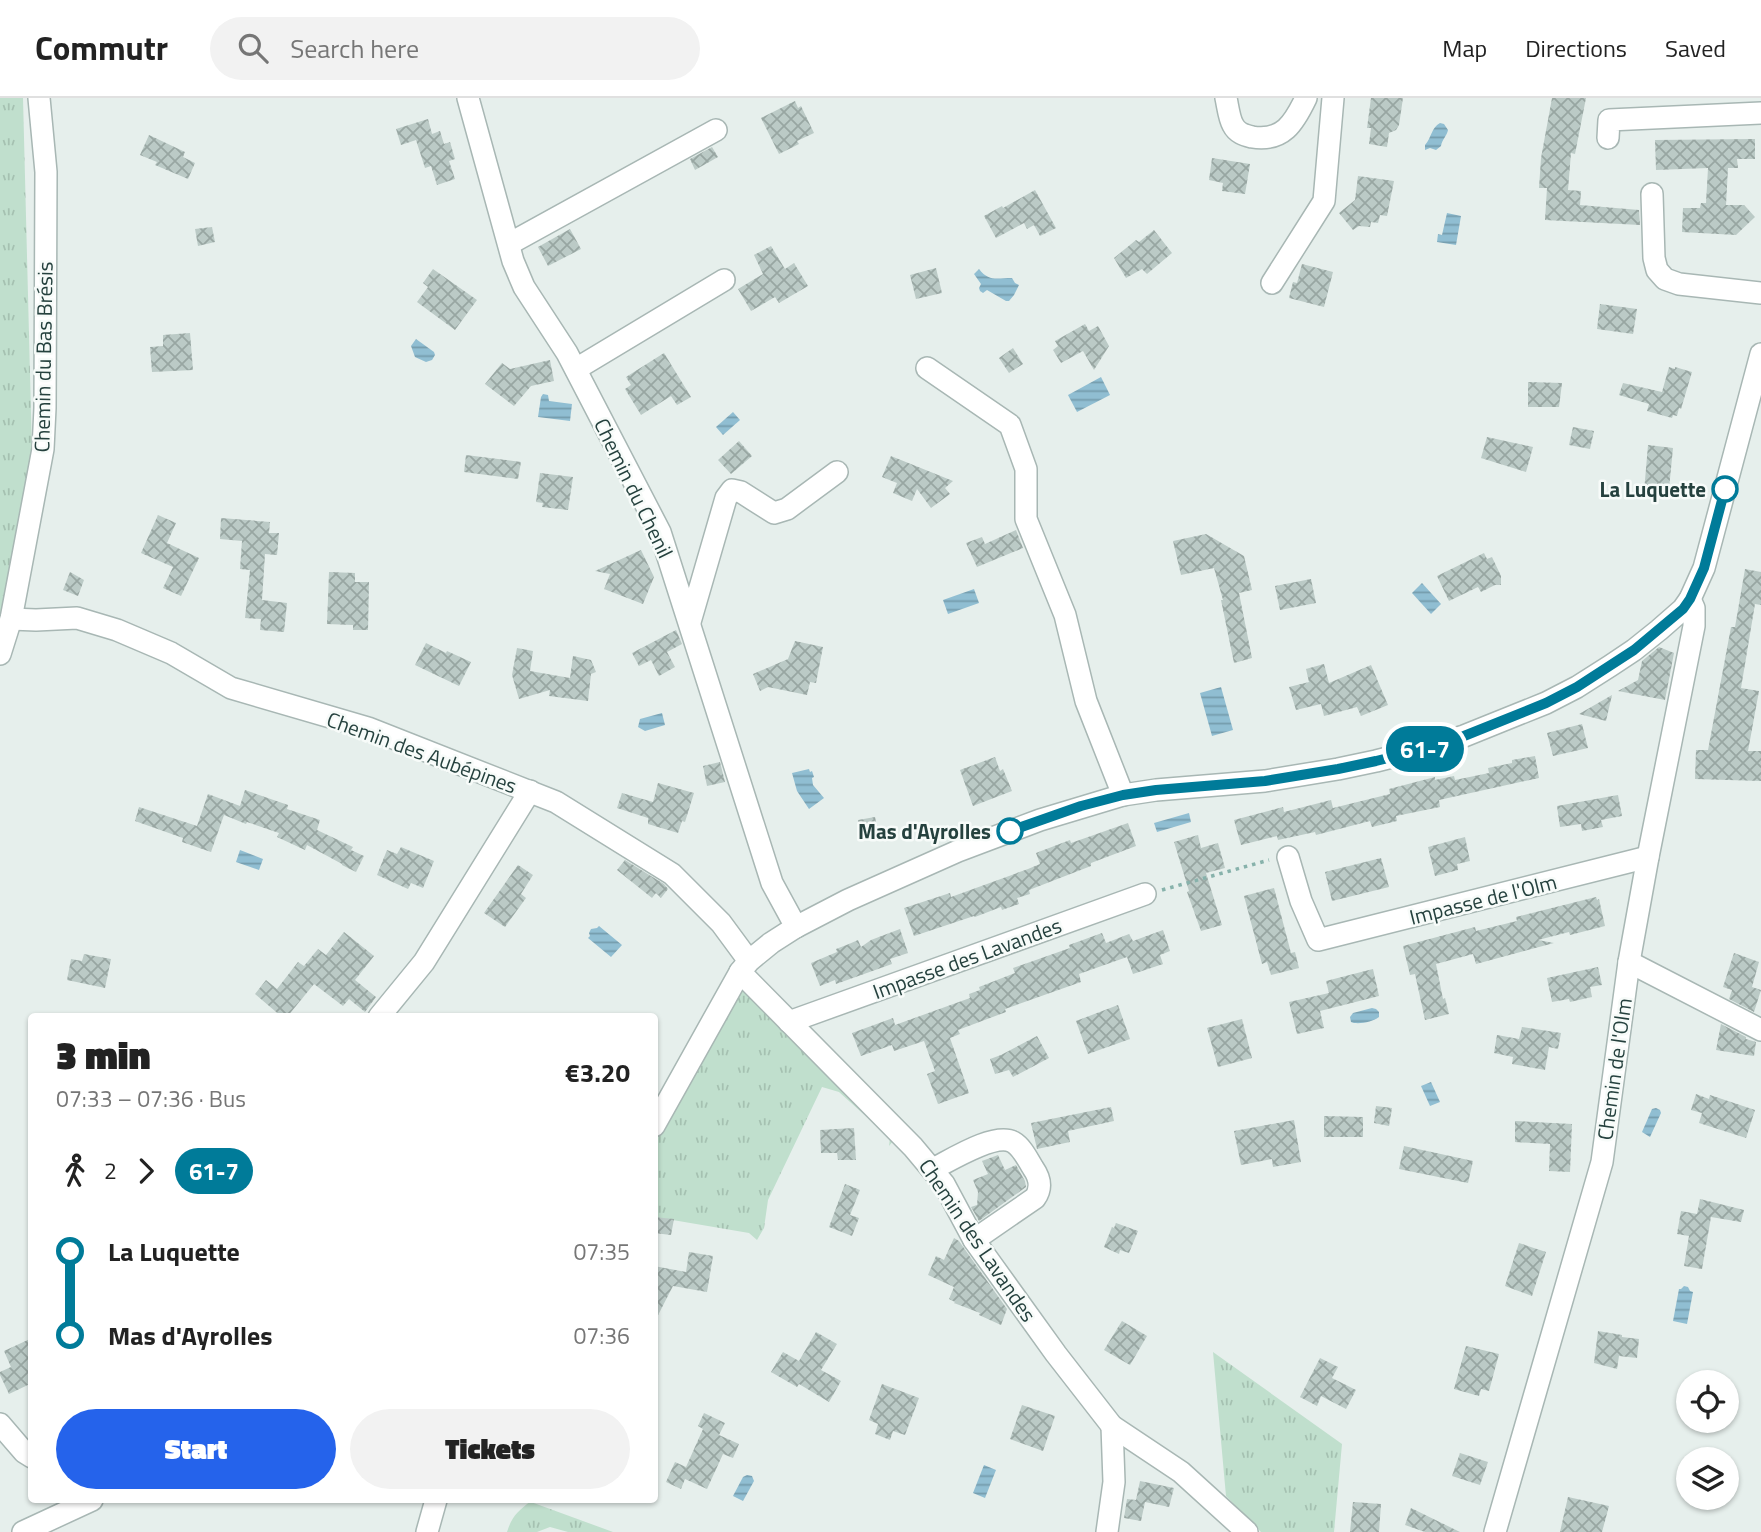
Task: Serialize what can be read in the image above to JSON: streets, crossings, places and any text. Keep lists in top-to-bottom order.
{
  "streets": {
    "street": [
      "Chemin du Bas Brésis",
      "Chemin du Chenil",
      "Chemin des Aubépines",
      "Impasse de l'Olm",
      "Impasse des Lavandes",
      "Chemin de l'Olm",
      "Chemin des Lavandes"
    ]
  },
  "crossings": [
    ["Chemin du Bas Brésis", "Chemin des Aubépines"],
    ["Chemin des Aubépines", "Chemin des Lavandes"],
    ["Impasse de l'Olm", "Chemin de l'Olm"],
    ["Impasse des Lavandes", "Chemin des Lavandes"]
  ],
  "places": ["La Luquette", "Mas d'Ayrolles"],
  "lines": ["bus line 61-7"],
  "page": {
    "header": "Commutr",
    "search": "Search here",
    "nav": ["Map", "Directions", "Saved"],
    "on_map": "61-7",
    "heading": ["3 min", "07:33 – 07:36 · Bus", "€3.20"],
    "legs": ["2", "61-7"],
    "list": [
      {
        "name": "La Luquette",
        "value": "07:35"
      },
      {
        "name": "Mas d'Ayrolles",
        "value": "07:36"
      }
    ],
    "buttons": ["Start", "Tickets"]
  }
}
